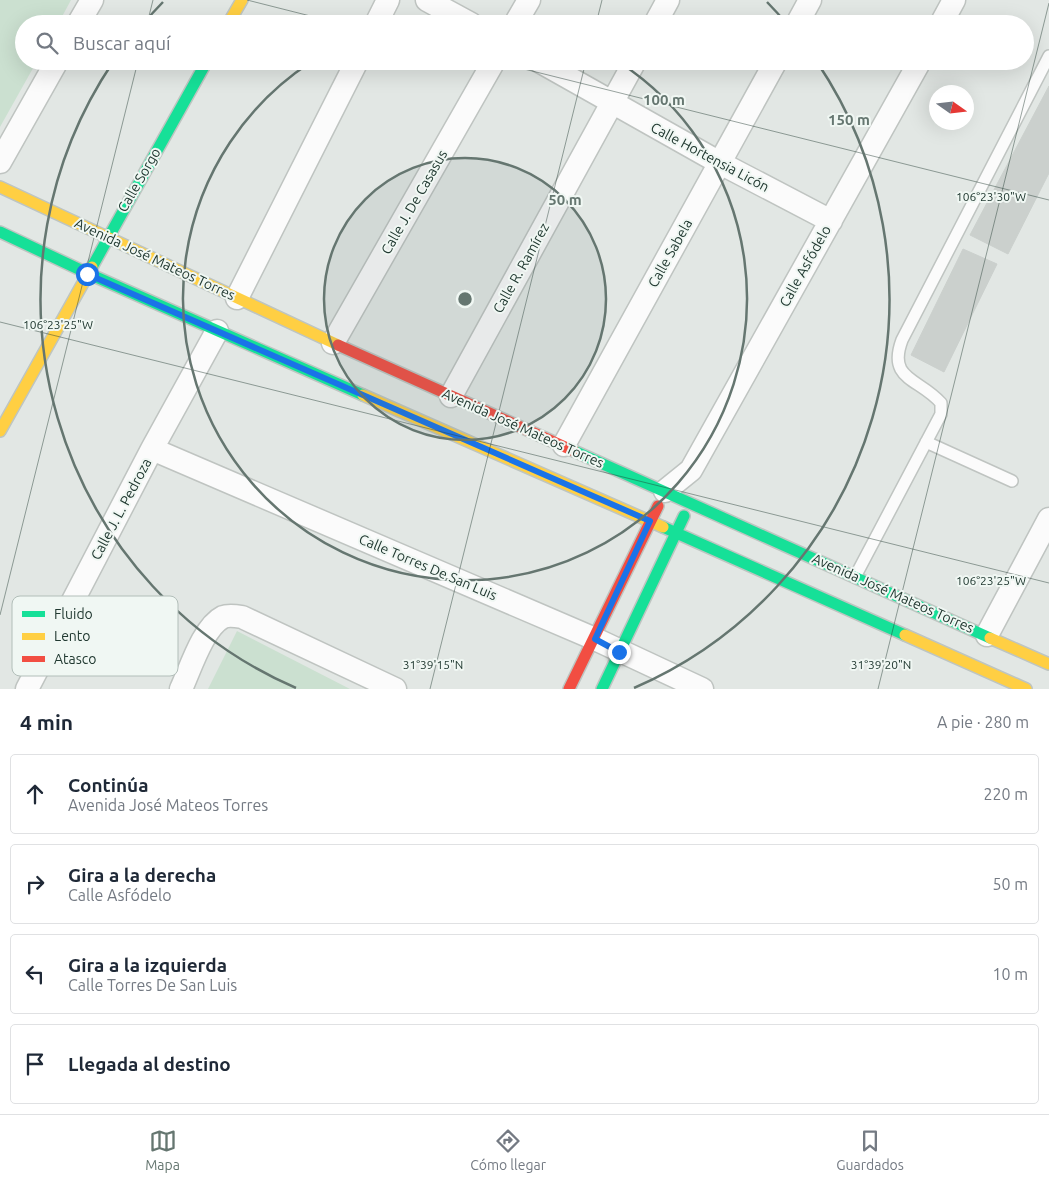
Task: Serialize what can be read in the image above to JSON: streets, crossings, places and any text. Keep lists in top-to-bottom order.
{
  "streets": {
    "street": [
      "Calle Hortensia Licón",
      "Calle Sorgo",
      "Calle J. De Casasus",
      "Calle Sabela",
      "Avenida José Mateos Torres",
      "Calle Asfódelo",
      "Calle R. Ramírez",
      "Calle J. L. Pedroza",
      "Calle Torres De San Luis"
    ]
  },
  "crossings": [
    ["Calle Hortensia Licón", "Calle Sabela"],
    ["Calle Hortensia Licón", "Calle Asfódelo"],
    ["Calle Hortensia Licón", "Calle R. Ramírez"],
    ["Calle Sorgo", "Avenida José Mateos Torres"],
    ["Calle J. De Casasus", "Avenida José Mateos Torres"],
    ["Calle Sabela", "Avenida José Mateos Torres"],
    ["Avenida José Mateos Torres", "Calle Asfódelo"],
    ["Avenida José Mateos Torres", "Calle R. Ramírez"],
    ["Calle Asfódelo", "Calle Torres De San Luis"],
    ["Calle J. L. Pedroza", "Calle Torres De San Luis"]
  ],
  "legend": ["Fluido", "Lento", "Atasco"],
  "north": "right",
  "page": {
    "search": "Buscar aquí",
    "heading": ["4 min", "A pie · 280 m"],
    "list": [
      ["Continúa", "Avenida José Mateos Torres", "220 m"],
      ["Gira a la derecha", "Calle Asfódelo", "50 m"],
      ["Gira a la izquierda", "Calle Torres De San Luis", "10 m"],
      "Llegada al destino"
    ],
    "nav": ["Mapa", "Cómo llegar", "Guardados"]
  },
  "coordinates": [
    "106°23'30\"W",
    "106°23'25\"W",
    "31°39'15\"N",
    "31°39'20\"N"
  ],
  "rings": ["100 m", "150 m", "50 m"]
}
